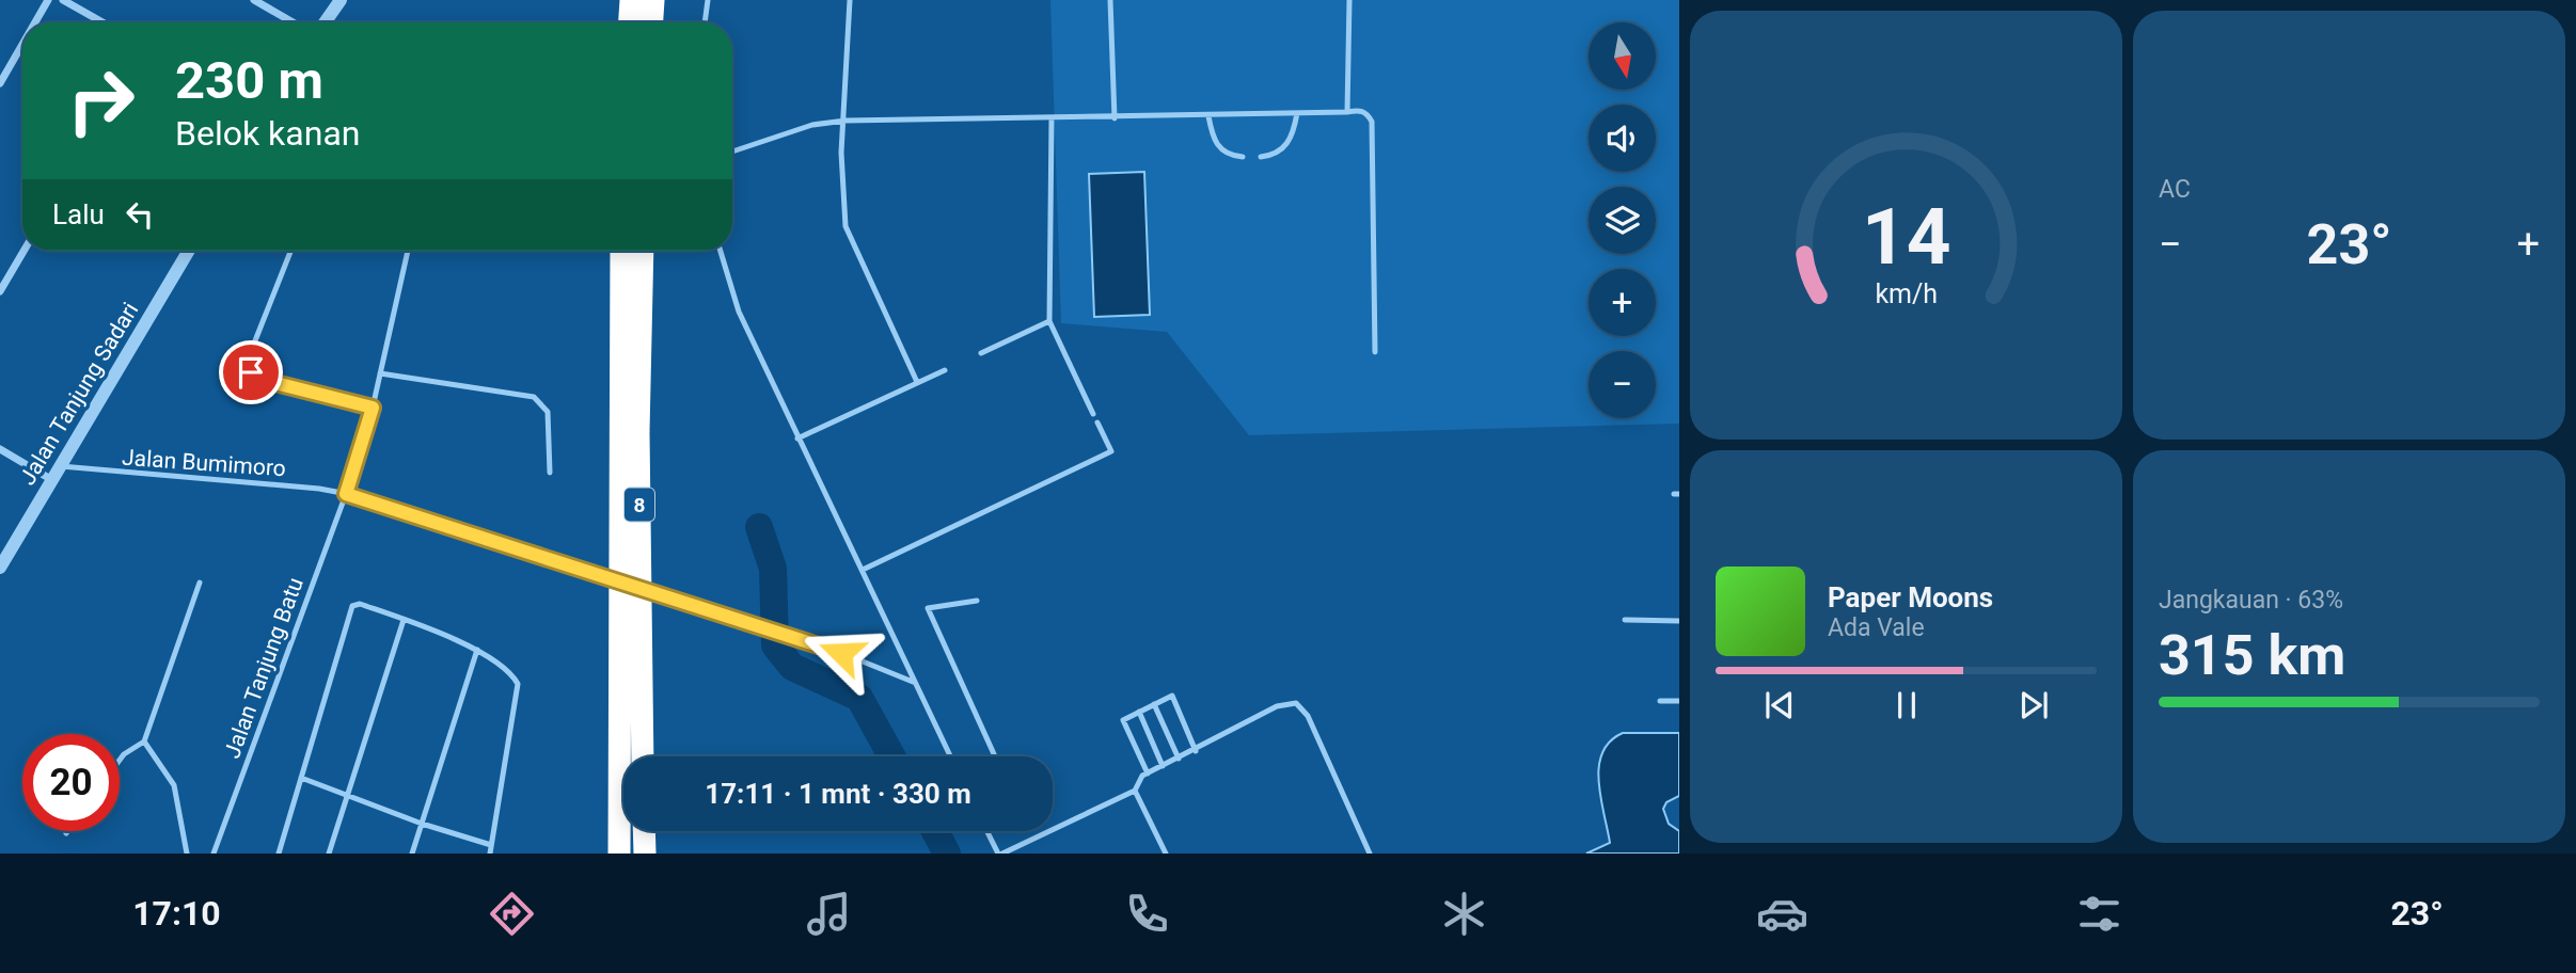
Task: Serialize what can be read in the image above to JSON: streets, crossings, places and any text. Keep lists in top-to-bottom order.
{
  "streets": {
    "highway": ["8"],
    "street": ["Jalan Tanjung Sadari"],
    "lane": ["Jalan Bumimoro", "Jalan Tanjung Batu"]
  },
  "crossings": [
    ["Jalan Tanjung Sadari", "Jalan Bumimoro"],
    ["Jalan Bumimoro", "Jalan Tanjung Batu"]
  ],
  "north": "bottom",
  "page": {
    "tile": [
      "AC",
      ["Jangkauan · 63%", "315 km"]
    ],
    "map_buttons": ["+", "−"],
    "turn": ["230 m", "Belok kanan"],
    "then": "Lalu",
    "heat": ["−", "23°", "+"],
    "song": ["Paper Moons", "Ada Vale"],
    "limit": "20",
    "trip": "17:11 · 1 mnt · 330 m",
    "tabs": ["17:10", "23°"],
    "gauge": ["14", "km/h"]
  }
}
